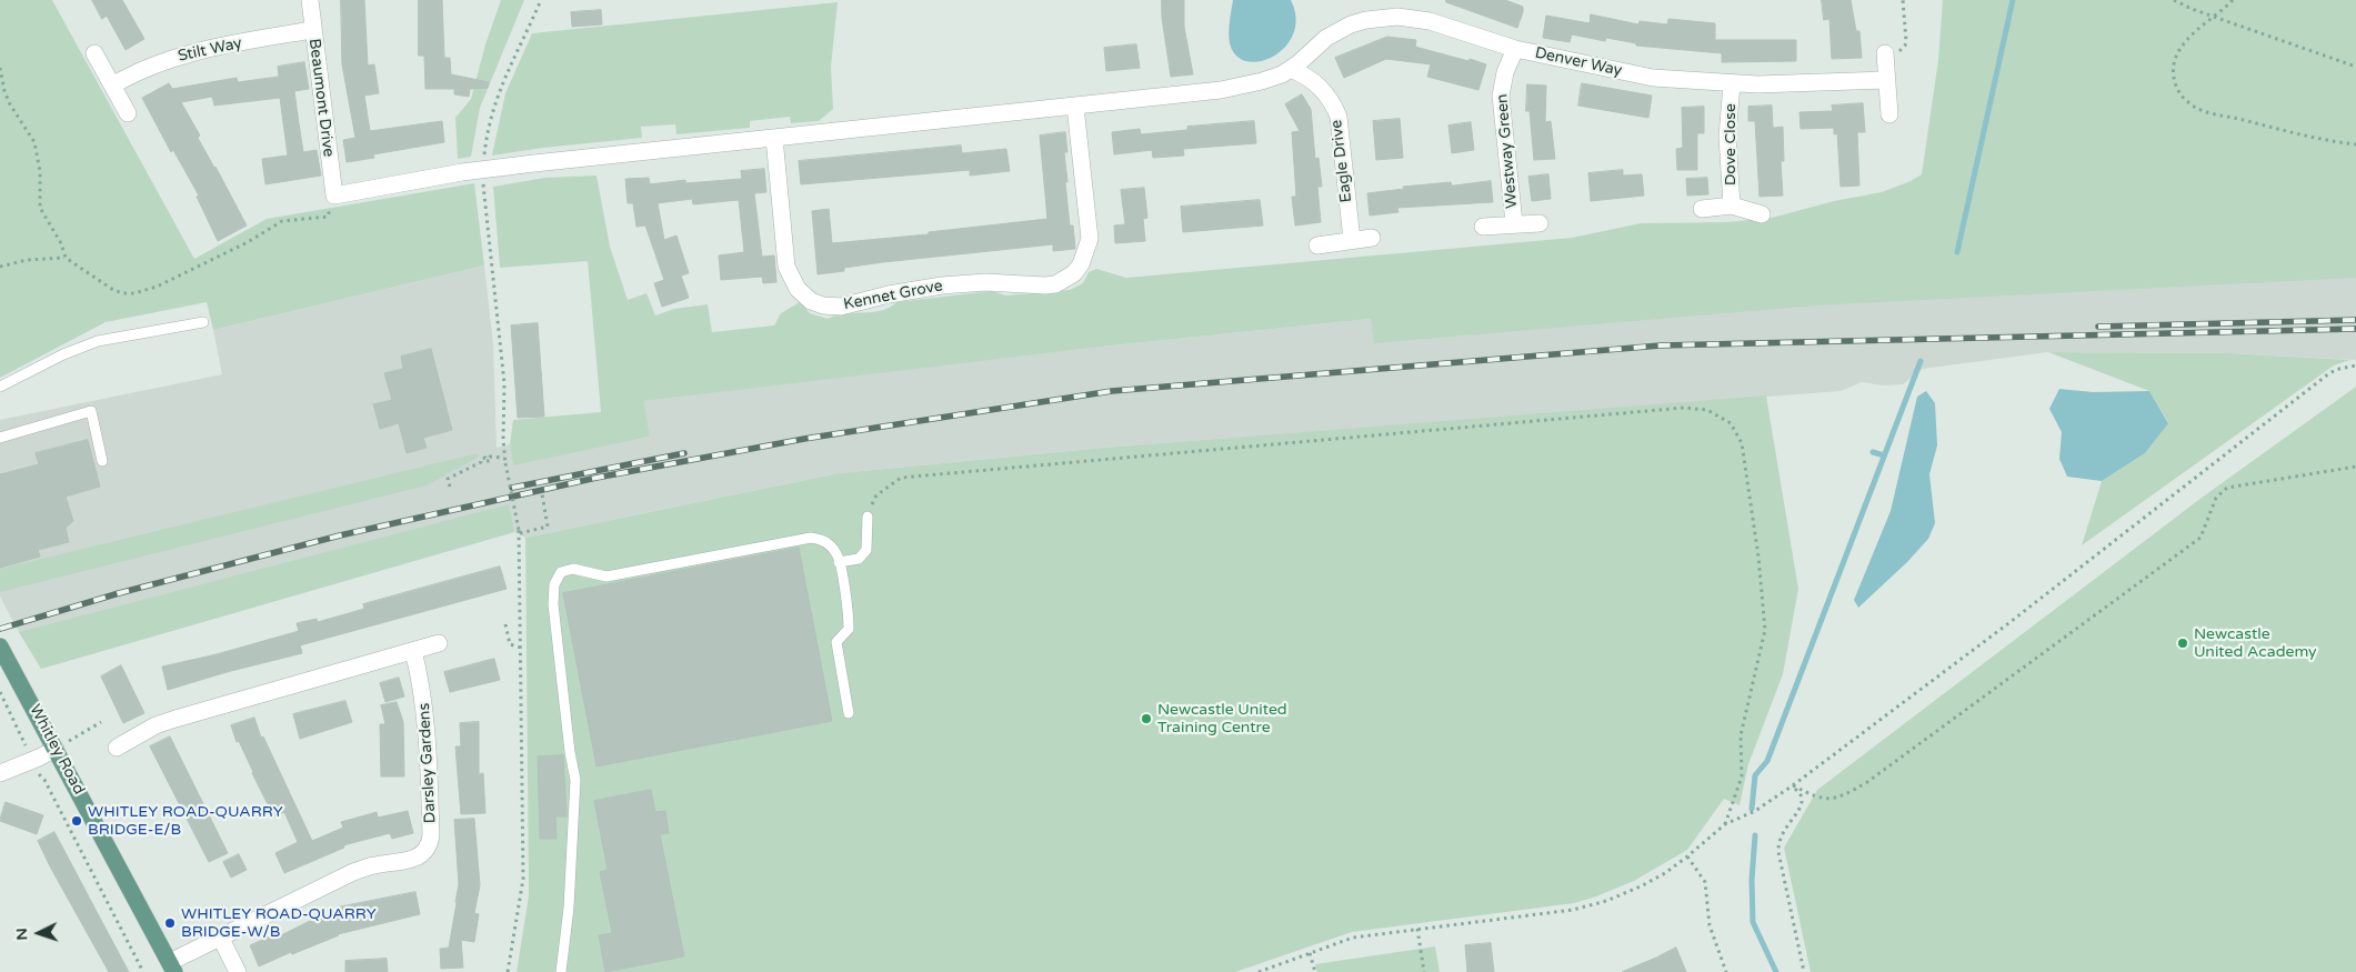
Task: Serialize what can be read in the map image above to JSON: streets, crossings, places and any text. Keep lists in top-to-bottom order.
{
  "streets": {
    "main road": ["Whitley Road"],
    "street": [
      "Stilt Way",
      "Denver Way",
      "Beaumont Drive",
      "Dove Close",
      "Westway Green",
      "Eagle Drive",
      "Kennet Grove",
      "Darsley Gardens"
    ]
  },
  "crossings": [
    ["Stilt Way", "Beaumont Drive"],
    ["Denver Way", "Beaumont Drive"],
    ["Denver Way", "Dove Close"],
    ["Denver Way", "Westway Green"],
    ["Denver Way", "Eagle Drive"],
    ["Denver Way", "Kennet Grove"],
    ["Whitley Road", "Darsley Gardens"]
  ],
  "places": [
    "Newcastle United Academy",
    "Newcastle United Training Centre",
    "WHITLEY ROAD-QUARRY BRIDGE-E/B",
    "WHITLEY ROAD-QUARRY BRIDGE-W/B"
  ],
  "north": "left"
}
